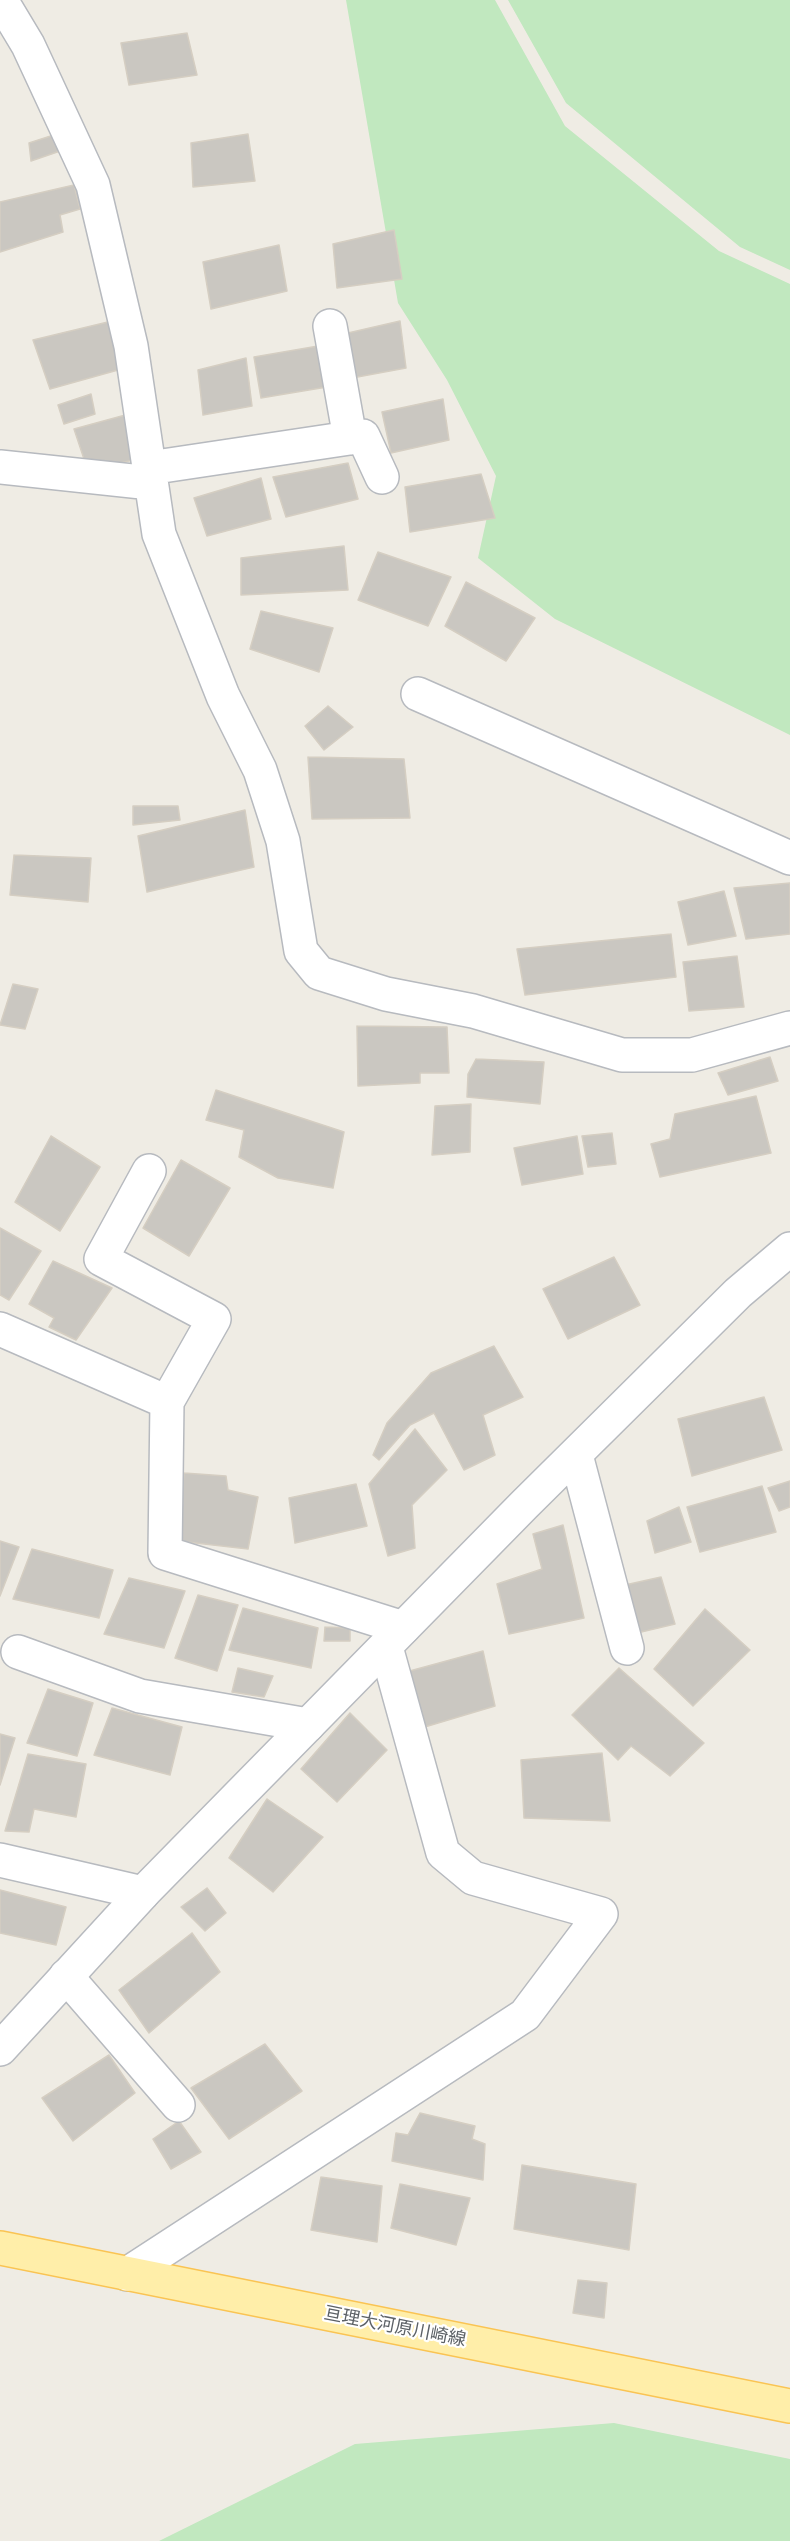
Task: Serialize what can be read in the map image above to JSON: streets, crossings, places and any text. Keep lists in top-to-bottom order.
{
  "streets": {
    "main road": ["亘理大河原川崎線"]
  }
}
